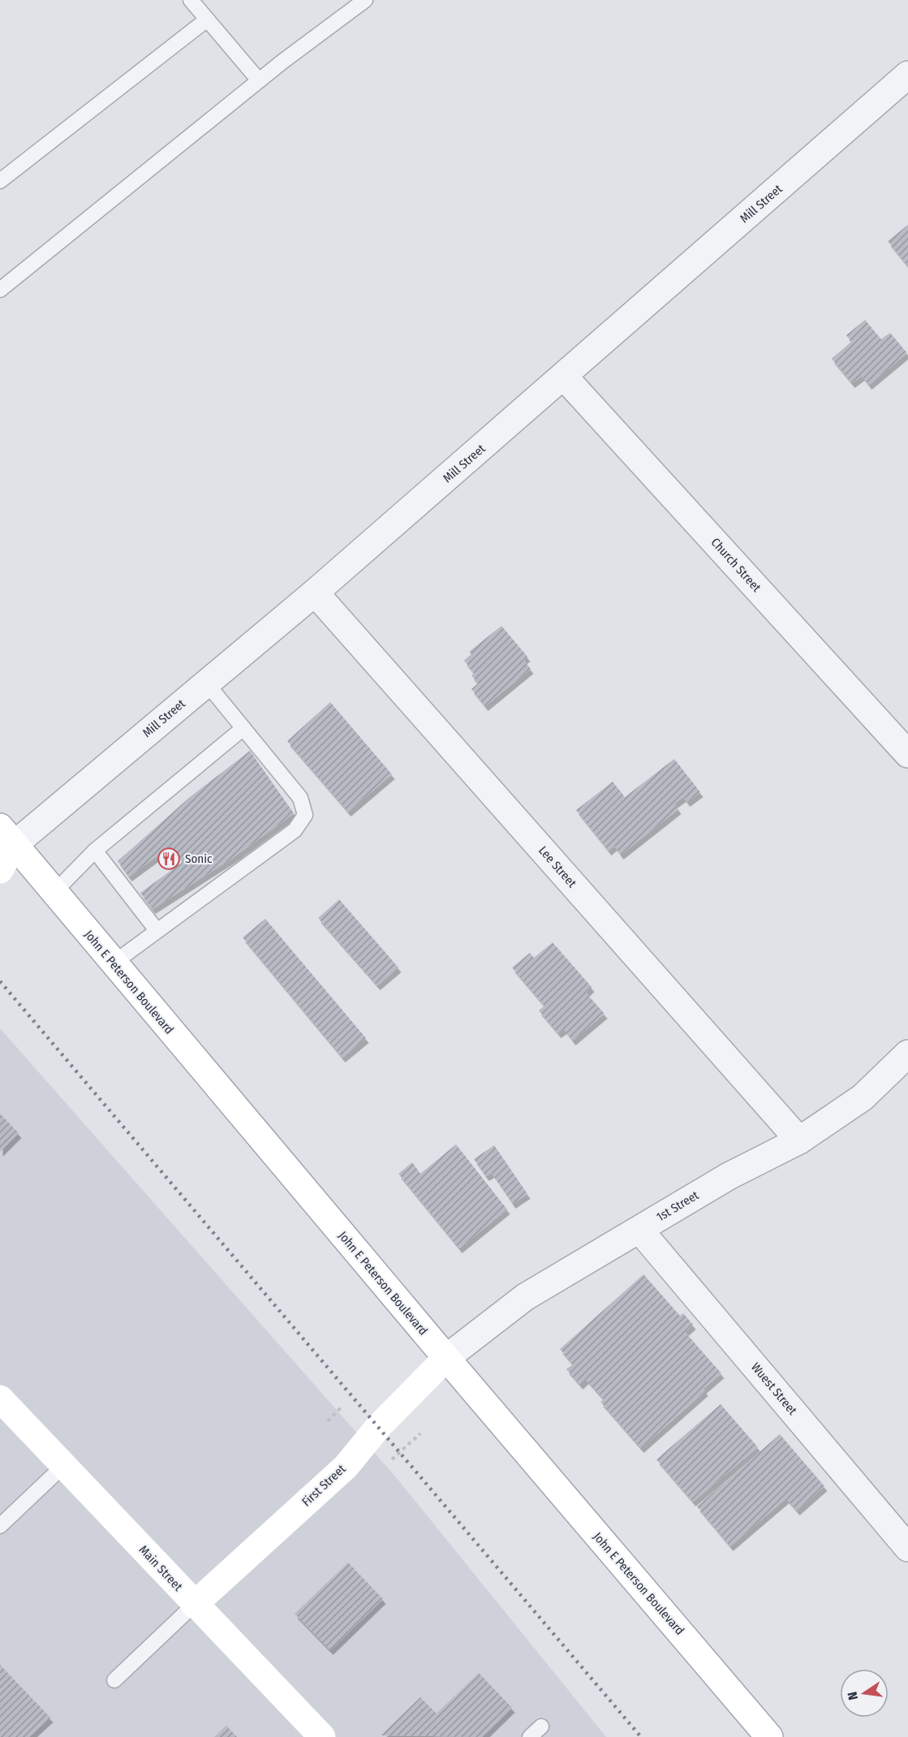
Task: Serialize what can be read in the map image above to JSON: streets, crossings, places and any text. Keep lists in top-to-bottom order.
{
  "streets": {
    "main road": ["John E Peterson Boulevard", "First Street", "Main Street"],
    "street": [
      "Mill Street",
      "Church Street",
      "Lee Street",
      "1st Street",
      "Wuest Street"
    ]
  },
  "crossings": [
    ["Mill Street", "Church Street"],
    ["Mill Street", "Lee Street"],
    ["Mill Street", "John E Peterson Boulevard"],
    ["Lee Street", "1st Street"],
    ["John E Peterson Boulevard", "1st Street"],
    ["John E Peterson Boulevard", "First Street"],
    ["1st Street", "Wuest Street"],
    ["1st Street", "First Street"],
    ["First Street", "Main Street"]
  ],
  "places": {
    "restaurant": ["Sonic"]
  },
  "north": "left"
}
